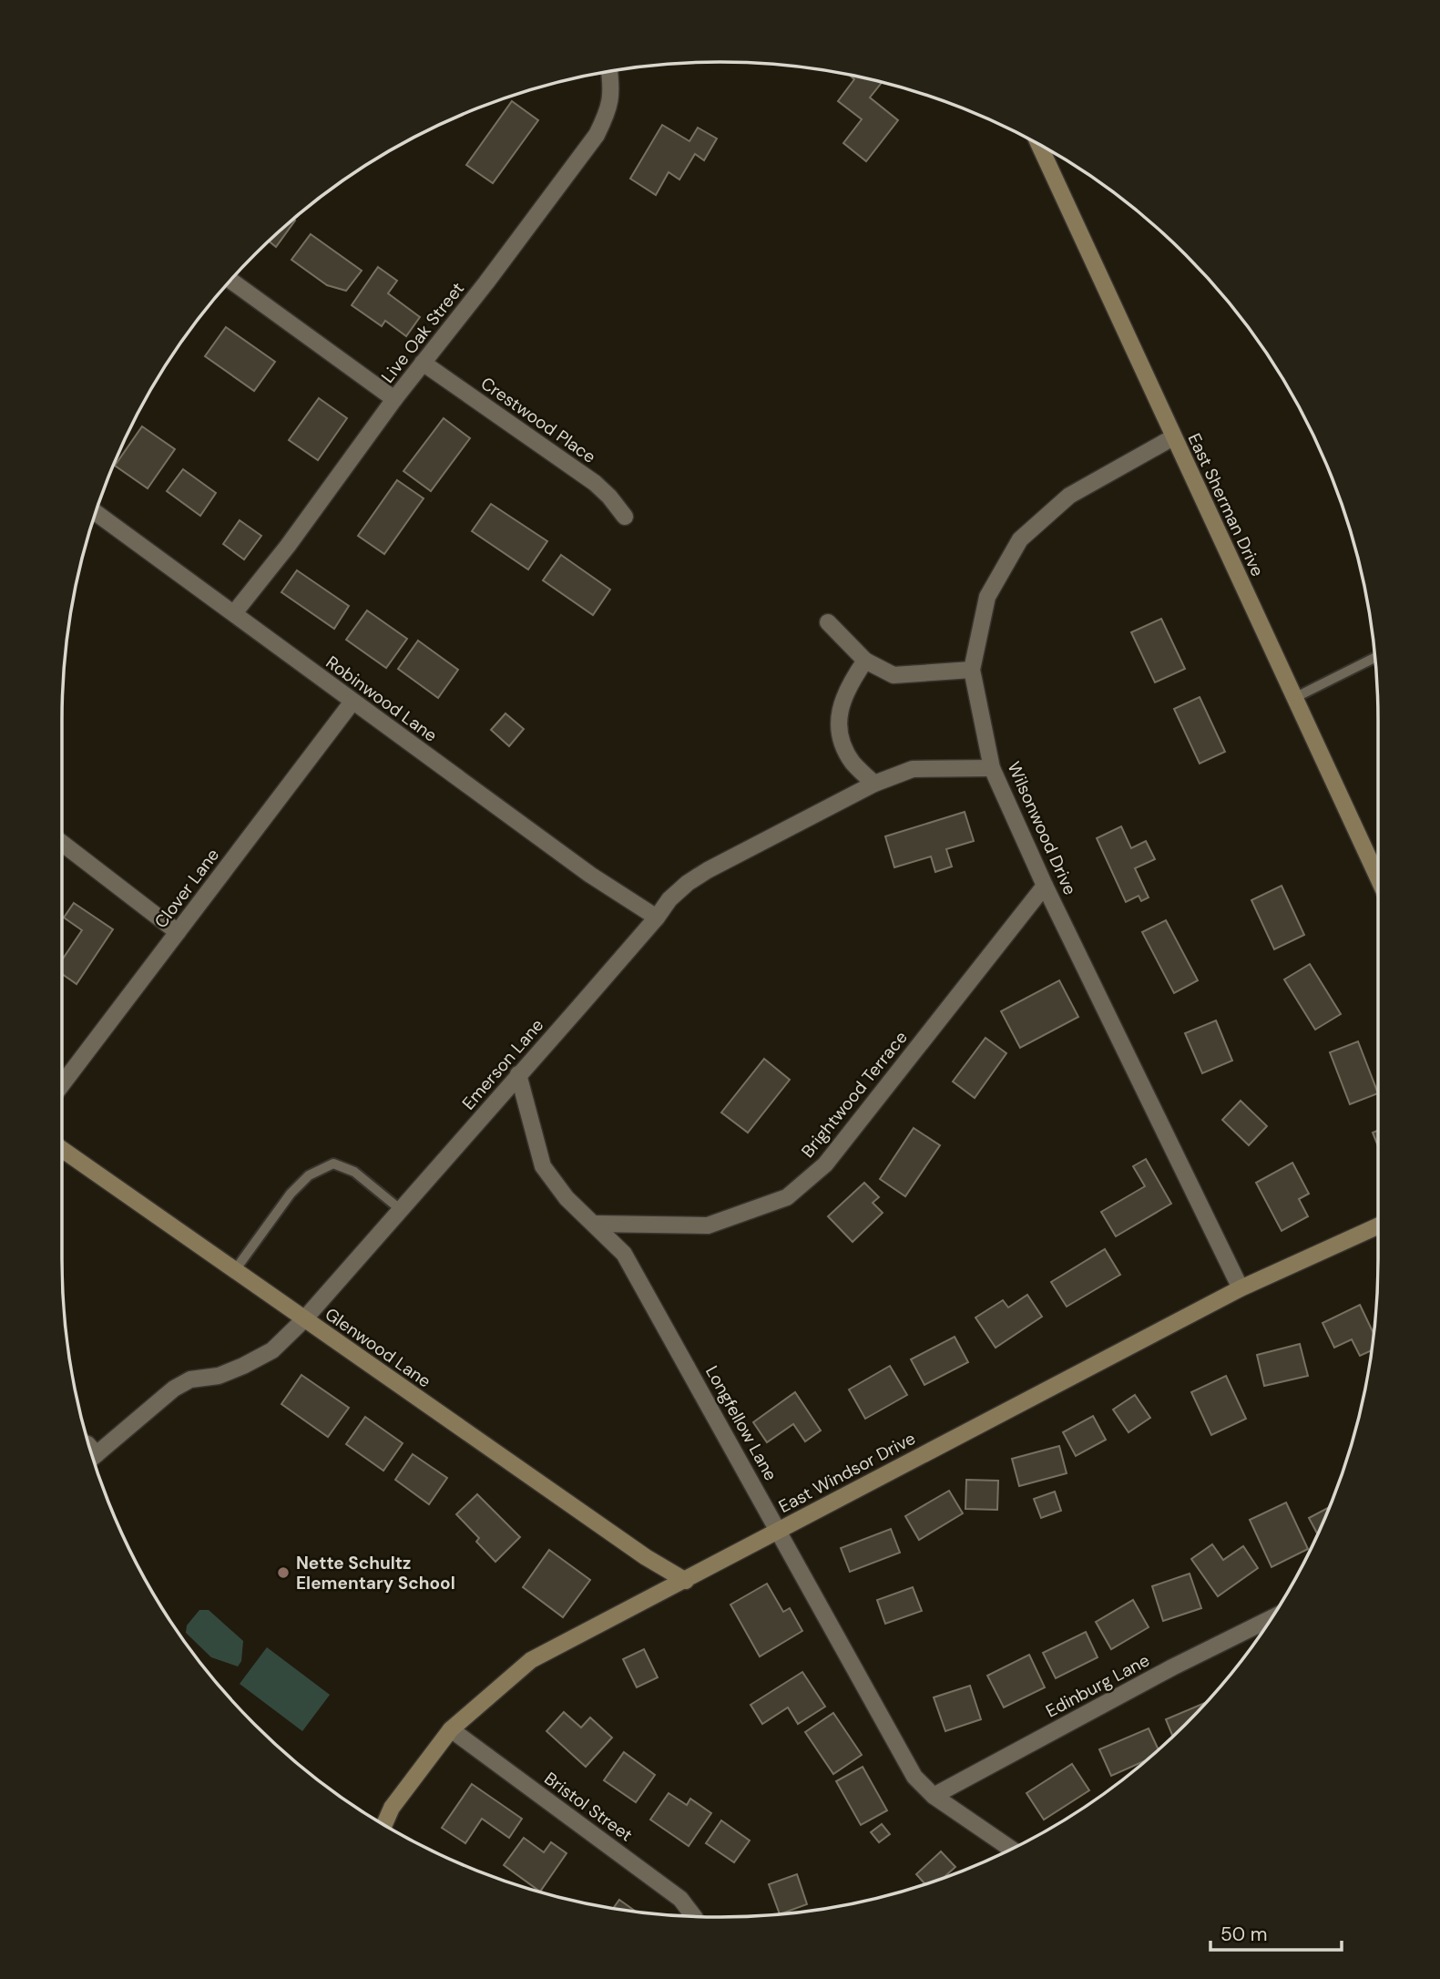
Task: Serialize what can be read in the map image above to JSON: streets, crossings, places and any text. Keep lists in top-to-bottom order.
{
  "streets": {
    "street": [
      "Live Oak Street",
      "Crestwood Place",
      "East Sherman Drive",
      "Robinwood Lane",
      "Wilsonwood Drive",
      "Clover Lane",
      "Emerson Lane",
      "Brightwood Terrace",
      "Glenwood Lane",
      "Longfellow Lane",
      "East Windsor Drive",
      "Edinburg Lane",
      "Bristol Street"
    ]
  },
  "crossings": [
    ["Live Oak Street", "Crestwood Place"],
    ["Live Oak Street", "Robinwood Lane"],
    ["East Sherman Drive", "Wilsonwood Drive"],
    ["Robinwood Lane", "Clover Lane"],
    ["Robinwood Lane", "Emerson Lane"],
    ["Wilsonwood Drive", "Emerson Lane"],
    ["Wilsonwood Drive", "Brightwood Terrace"],
    ["Wilsonwood Drive", "East Windsor Drive"],
    ["Emerson Lane", "Glenwood Lane"],
    ["Emerson Lane", "Longfellow Lane"],
    ["Brightwood Terrace", "Longfellow Lane"],
    ["Glenwood Lane", "East Windsor Drive"],
    ["Longfellow Lane", "East Windsor Drive"],
    ["Longfellow Lane", "Edinburg Lane"],
    ["East Windsor Drive", "Bristol Street"]
  ],
  "places": ["Nette Schultz Elementary School"],
  "scale_bar": "50 m"
}
